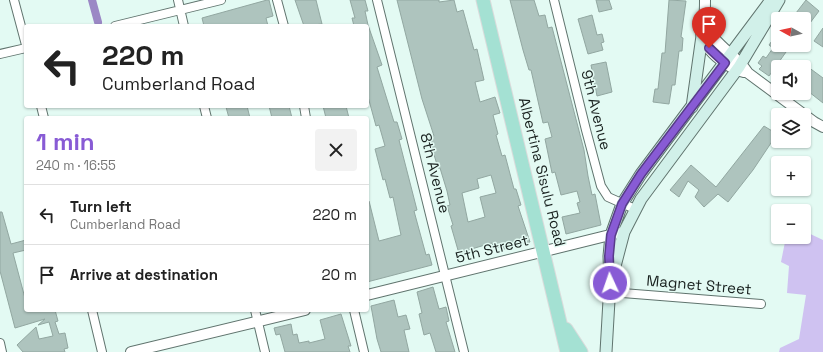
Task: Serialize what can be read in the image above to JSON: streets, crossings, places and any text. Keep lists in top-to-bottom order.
{
  "streets": {
    "main road": ["Albertina Sisulu Road"],
    "street": [
      "9th Avenue",
      "8th Avenue",
      "5th Street",
      "Magnet Street"
    ]
  },
  "crossings": [
    ["Albertina Sisulu Road", "5th Street"],
    ["8th Avenue", "5th Street"]
  ],
  "north": "left",
  "page": {
    "map_buttons": ["+", "−"],
    "turn": ["220 m", "Cumberland Road"],
    "heading": ["1 min", "240 m · 16:55"],
    "list": [
      {
        "name": "Turn left",
        "note": "Cumberland Road",
        "value": "220 m"
      },
      {
        "name": "Arrive at destination",
        "value": "20 m"
      }
    ]
  }
}
